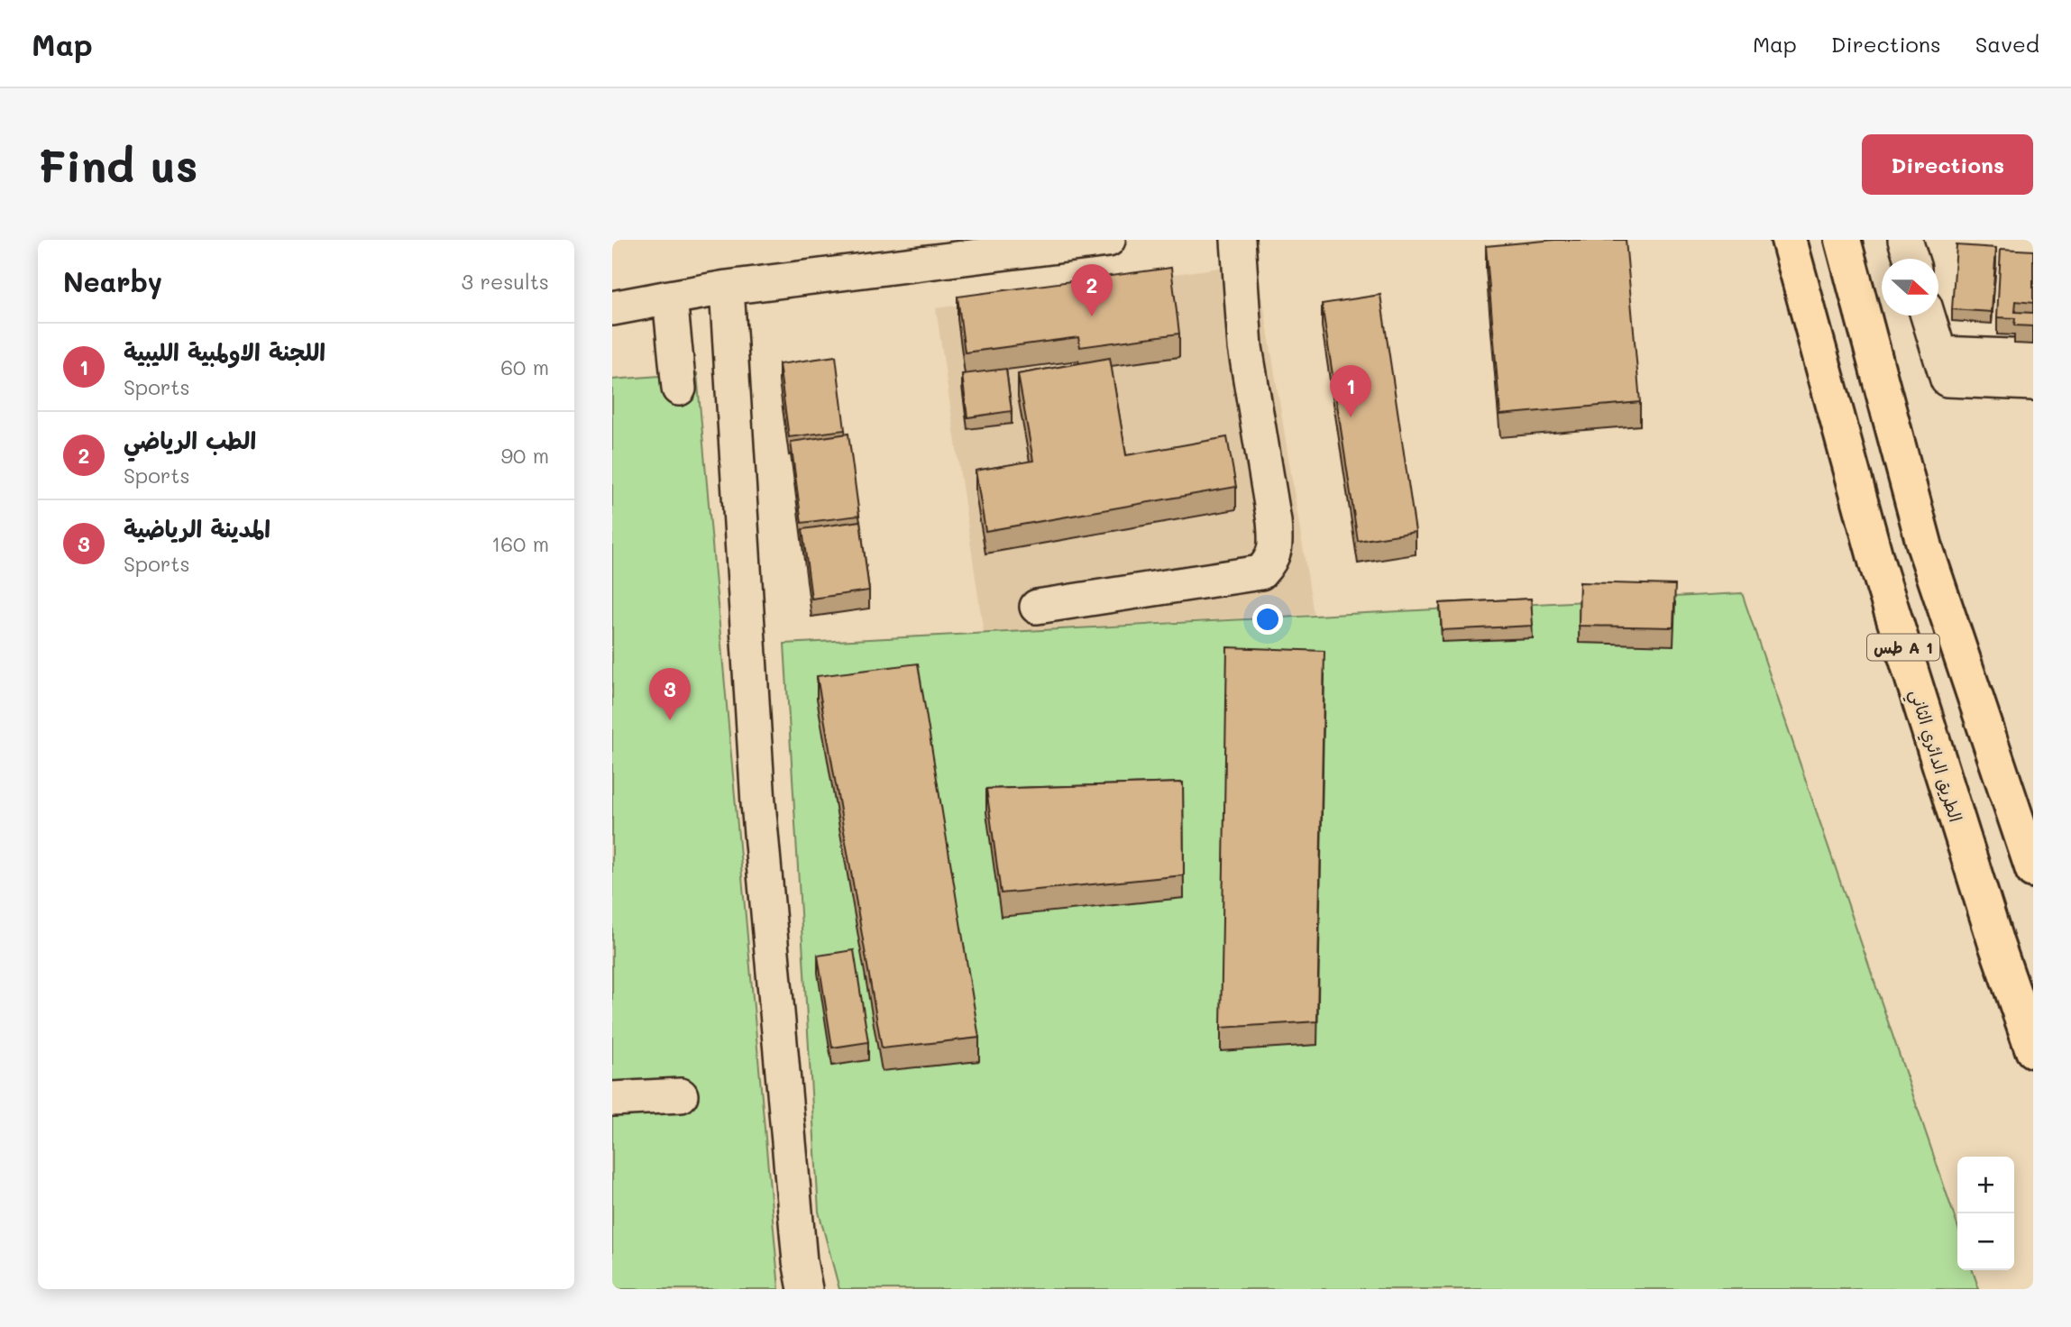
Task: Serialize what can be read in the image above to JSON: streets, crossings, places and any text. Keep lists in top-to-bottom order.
{
  "streets": {
    "highway": ["طس A 1", "الطريق الدائري الثاني"]
  },
  "north": "right",
  "page": {
    "header": "Map",
    "nav": ["Map", "Directions", "Saved"],
    "buttons": "Directions",
    "title": "Find us",
    "heading": ["Nearby", "3 results"],
    "pins": ["2", "1", "3"],
    "list": [
      {
        "mark": "1",
        "name": "اللجنة الاولمبية الليبية",
        "note": "Sports",
        "value": "60 m"
      },
      {
        "mark": "2",
        "name": "الطب الرياضي",
        "note": "Sports",
        "value": "90 m"
      },
      {
        "mark": "3",
        "name": "المدينة الرياضية",
        "note": "Sports",
        "value": "160 m"
      }
    ],
    "map_buttons": ["+", "−"]
  }
}
